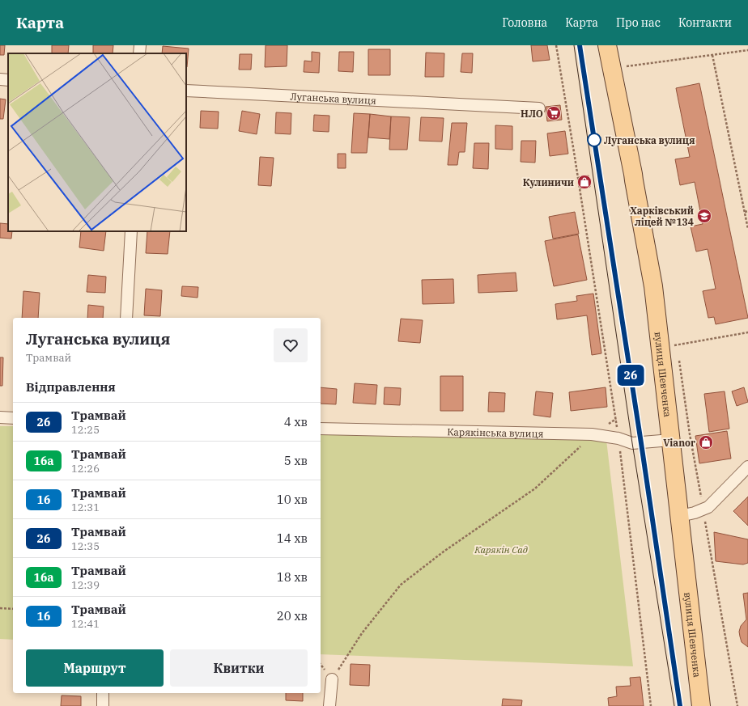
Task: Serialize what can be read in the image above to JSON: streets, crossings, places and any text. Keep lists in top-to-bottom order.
{
  "streets": {
    "main road": ["вулиця Шевченка"],
    "street": ["Луганська вулиця", "Карякінська вулиця"]
  },
  "crossings": [
    ["вулиця Шевченка", "Карякінська вулиця"]
  ],
  "parks": ["Карякін Сад"],
  "places": {
    "supermarket": ["НЛО"],
    "other": ["Луганська вулиця"],
    "shop": ["Кулиничи", "Vianor"],
    "school or university": ["Харківський ліцей №134"]
  },
  "lines": ["tram line 26"],
  "page": {
    "header": "Карта",
    "nav": [
      "Головна",
      "Карта",
      "Про нас",
      "Контакти"
    ],
    "on_map": "26",
    "heading": [
      ["Луганська вулиця", "Трамвай"],
      "Відправлення"
    ],
    "list": [
      {
        "mark": "26",
        "name": "Трамвай",
        "note": "12:25",
        "value": "4 хв"
      },
      {
        "mark": "16a",
        "name": "Трамвай",
        "note": "12:26",
        "value": "5 хв"
      },
      {
        "mark": "16",
        "name": "Трамвай",
        "note": "12:31",
        "value": "10 хв"
      },
      {
        "mark": "26",
        "name": "Трамвай",
        "note": "12:35",
        "value": "14 хв"
      },
      {
        "mark": "16a",
        "name": "Трамвай",
        "note": "12:39",
        "value": "18 хв"
      },
      {
        "mark": "16",
        "name": "Трамвай",
        "note": "12:41",
        "value": "20 хв"
      }
    ],
    "buttons": ["Маршрут", "Квитки"]
  }
}
